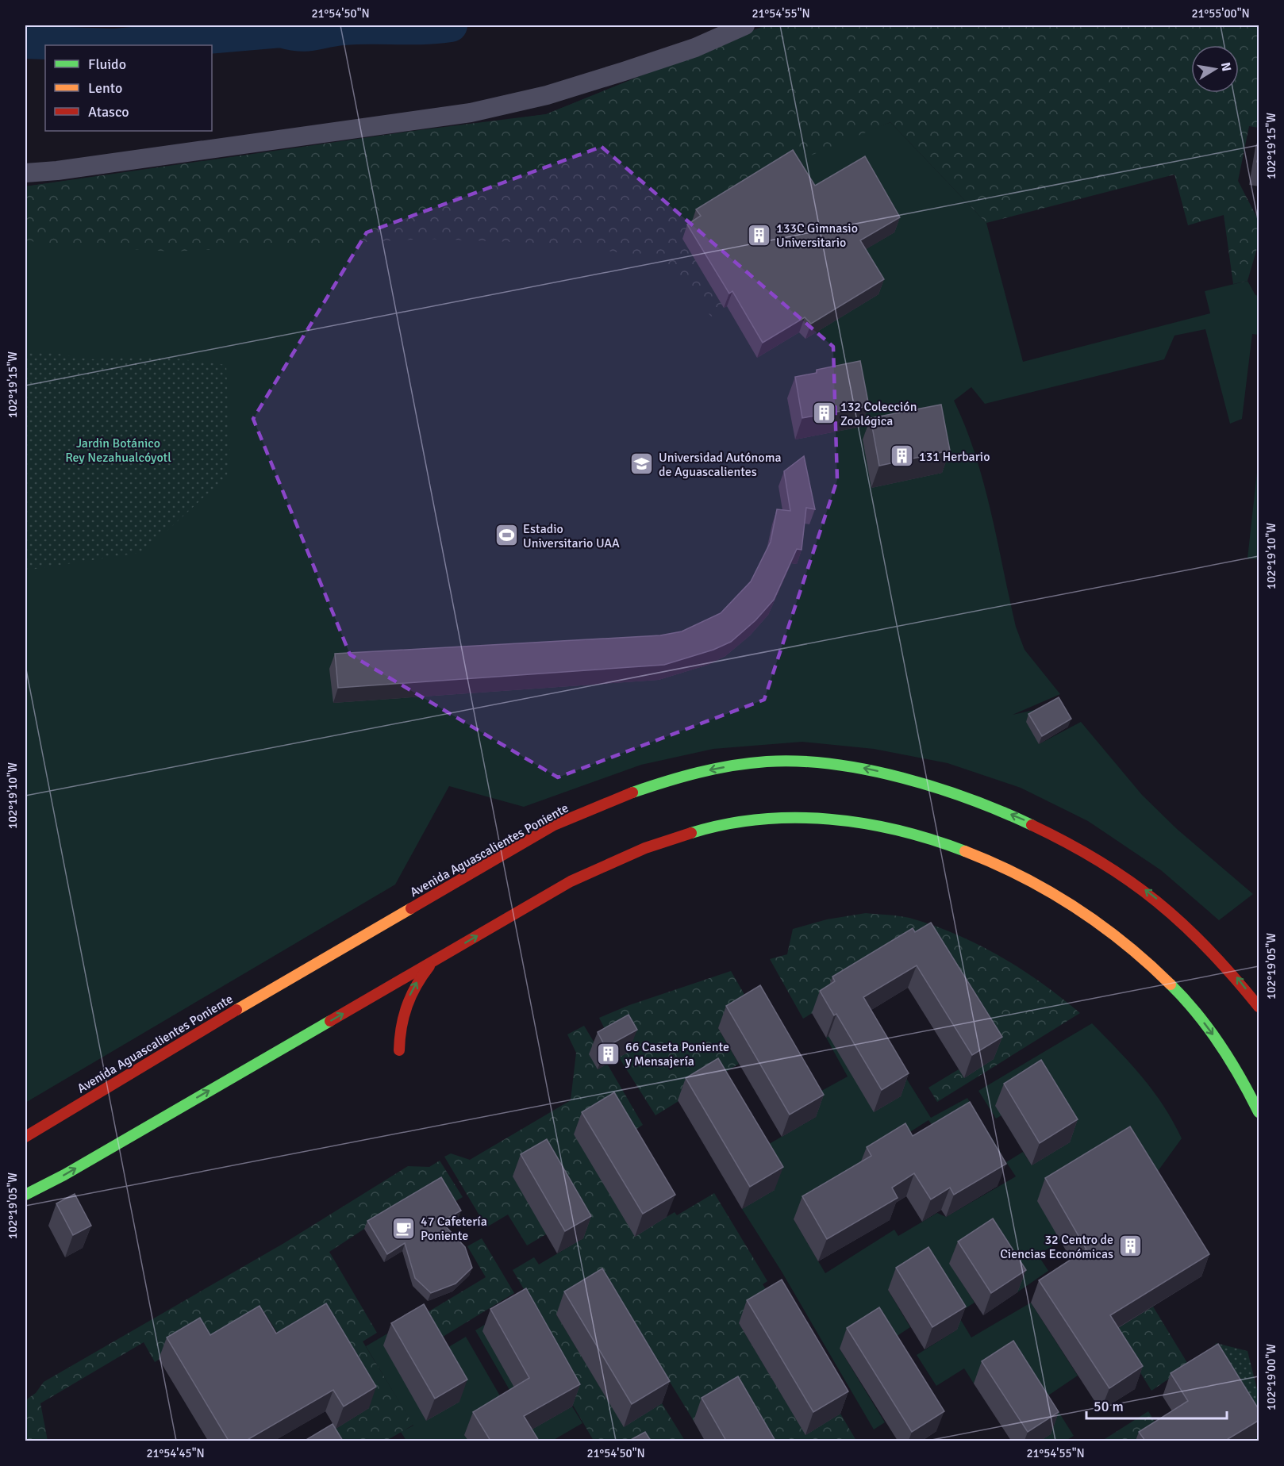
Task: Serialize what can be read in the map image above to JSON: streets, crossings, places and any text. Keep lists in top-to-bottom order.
{
  "streets": {
    "main road": ["Avenida Aguascalientes Poniente"]
  },
  "parks": ["Jardín Botánico Rey Nezahualcóyotl"],
  "places": {
    "building": [
      "133C Gimnasio Universitario",
      "132 Colección Zoológica",
      "131 Herbario",
      "66 Caseta Poniente y Mensajería",
      "32 Centro de Ciencias Económicas"
    ],
    "school or university": ["Universidad Autónoma de Aguascalientes"],
    "sports": ["Estadio Universitario UAA"],
    "cafe": ["47 Cafetería Poniente"]
  },
  "legend": ["Fluido", "Lento", "Atasco"],
  "scale_bar": "50 m",
  "north": "right",
  "coordinates": [
    "21°54'50\"N",
    "21°54'55\"N",
    "21°55'00\"N",
    "102°19'15\"W",
    "102°19'10\"W",
    "102°19'05\"W",
    "102°19'00\"W",
    "21°54'45\"N"
  ]
}
